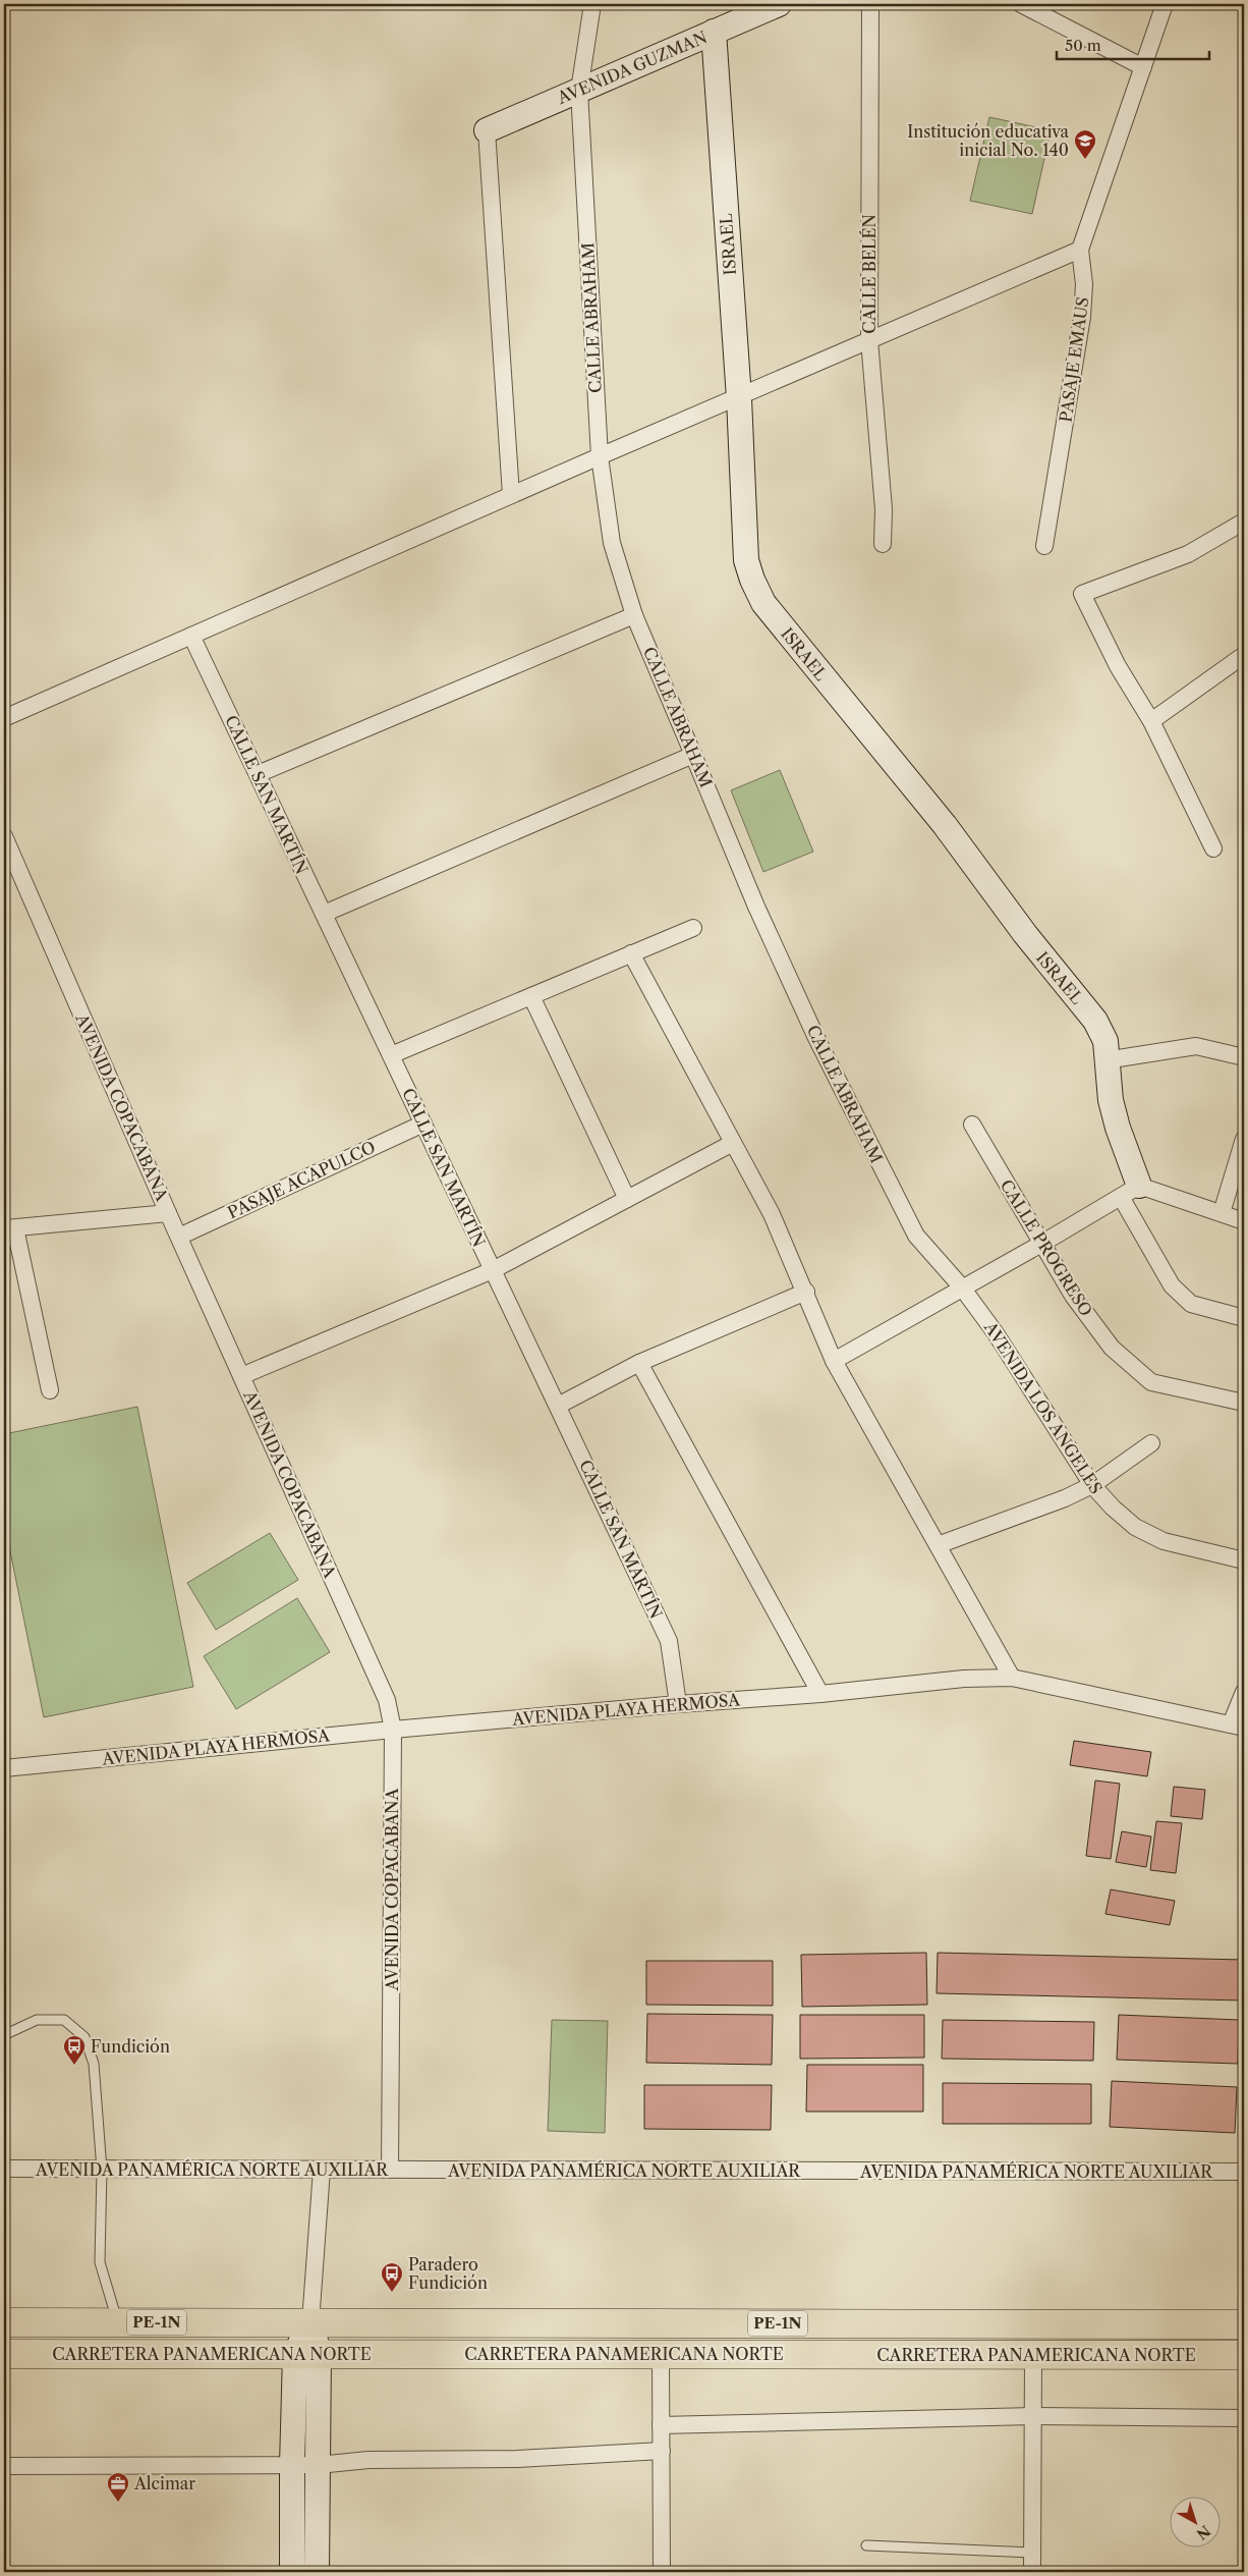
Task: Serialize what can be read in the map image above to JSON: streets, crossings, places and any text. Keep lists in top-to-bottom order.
{
  "streets": {
    "highway": ["PE-1N", "CARRETERA PANAMERICANA NORTE"],
    "street": [
      "AVENIDA GUZMAN",
      "ISRAEL",
      "CALLE BELÉN",
      "CALLE ABRAHAM",
      "PASAJE EMAUS",
      "CALLE SAN MARTÍN",
      "AVENIDA COPACABANA",
      "PASAJE ACAPULCO",
      "CALLE PROGRESO",
      "AVENIDA LOS ANGELES",
      "AVENIDA PLAYA HERMOSA",
      "AVENIDA PANAMÉRICA NORTE AUXILIAR"
    ]
  },
  "crossings": [
    ["AVENIDA GUZMAN", "ISRAEL"],
    ["AVENIDA GUZMAN", "CALLE ABRAHAM"],
    ["CALLE ABRAHAM", "AVENIDA LOS ANGELES"],
    ["CALLE SAN MARTÍN", "PASAJE ACAPULCO"],
    ["CALLE SAN MARTÍN", "AVENIDA PLAYA HERMOSA"],
    ["AVENIDA COPACABANA", "PASAJE ACAPULCO"],
    ["AVENIDA COPACABANA", "AVENIDA PLAYA HERMOSA"],
    ["AVENIDA COPACABANA", "AVENIDA PANAMÉRICA NORTE AUXILIAR"]
  ],
  "places": {
    "school or university": ["Institución educativa inicial No. 140"],
    "bus stop": ["Fundición", "Paradero Fundición"],
    "office": ["Alcimar"]
  },
  "scale_bar": "50 m",
  "north": "bottom right"
}
